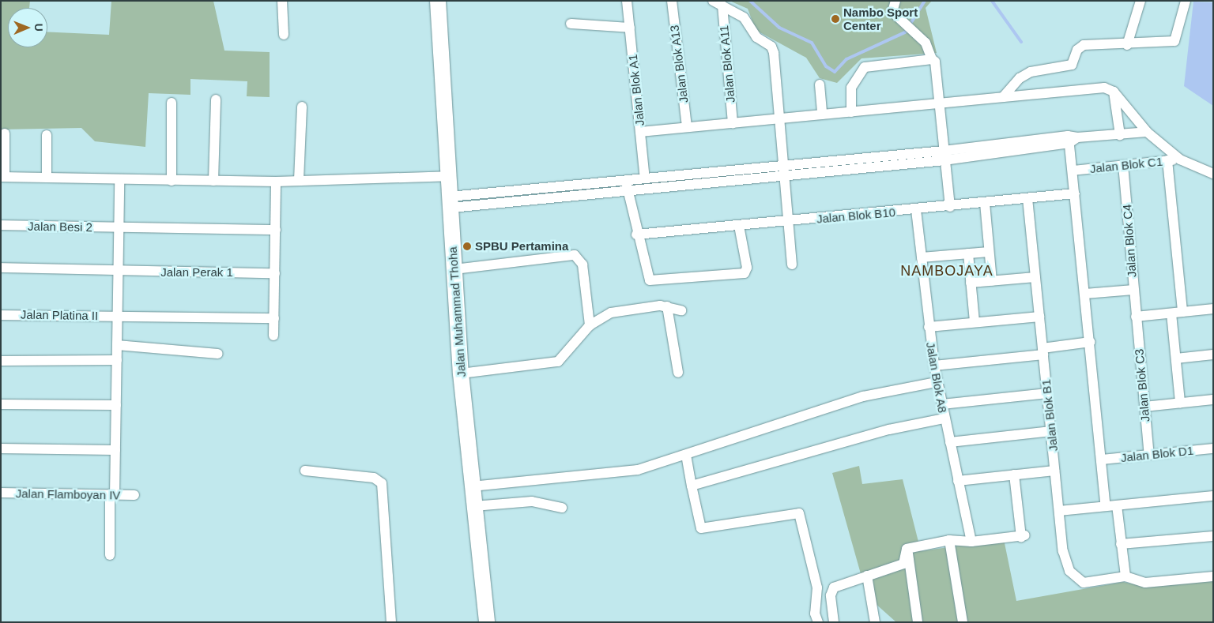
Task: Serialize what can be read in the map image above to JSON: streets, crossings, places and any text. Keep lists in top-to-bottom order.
{
  "streets": {
    "main road": ["Jalan Muhammad Thoha"],
    "street": [
      "Jalan Blok A13",
      "Jalan Blok A11",
      "Jalan Blok A1",
      "Jalan Blok C1",
      "Jalan Blok B10",
      "Jalan Besi 2",
      "Jalan Blok C4",
      "Jalan Perak 1",
      "Jalan Platina II",
      "Jalan Blok A8",
      "Jalan Blok C3",
      "Jalan Blok B1",
      "Jalan Blok D1",
      "Jalan Flamboyan IV"
    ]
  },
  "crossings": [
    ["Jalan Blok C1", "Jalan Blok C4"],
    ["Jalan Blok B10", "Jalan Blok A8"],
    ["Jalan Blok B10", "Jalan Blok B1"],
    ["Jalan Blok C4", "Jalan Blok C3"],
    ["Jalan Blok C3", "Jalan Blok D1"]
  ],
  "districts": ["NAMBOJAYA"],
  "places": ["Nambo Sport Center", "SPBU Pertamina"],
  "north": "right"
}
